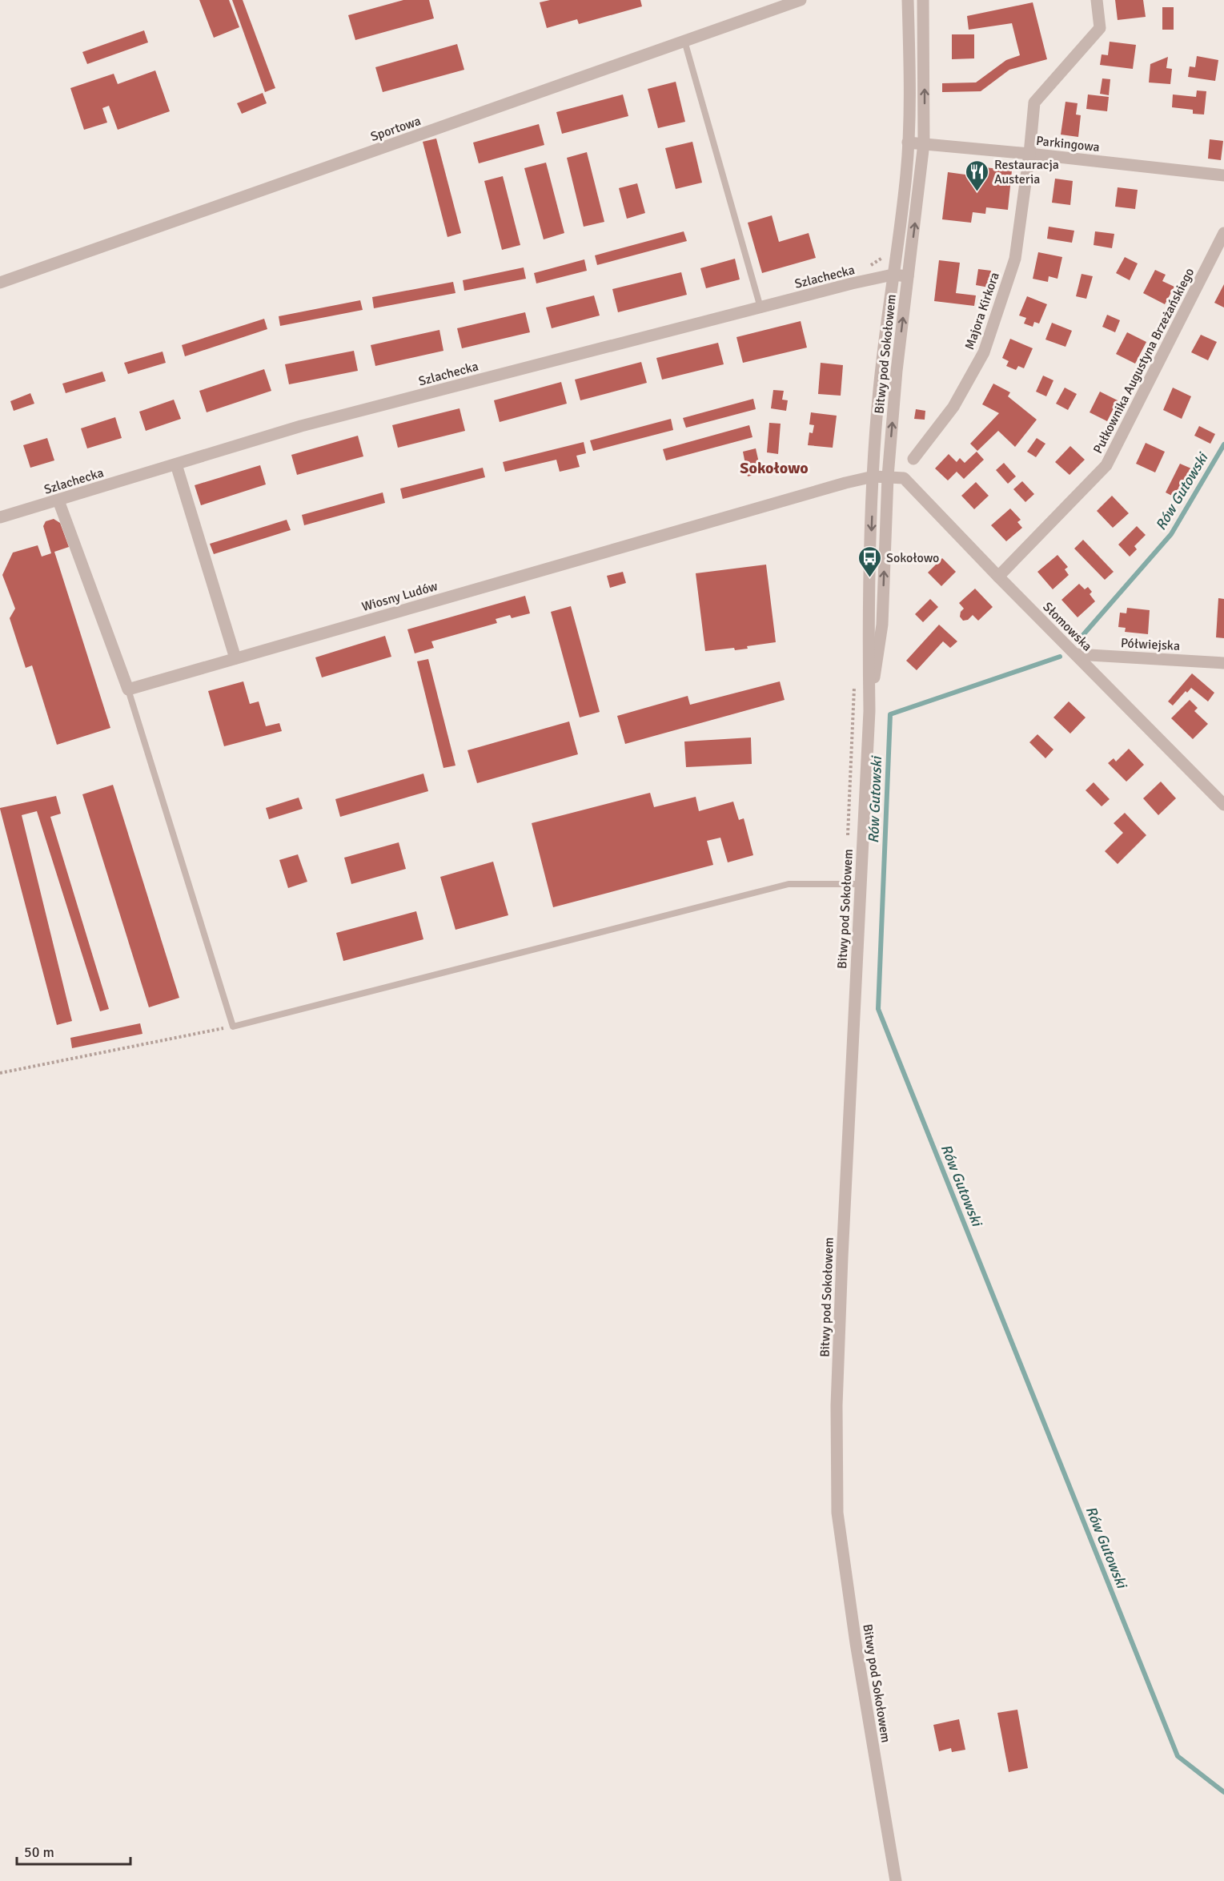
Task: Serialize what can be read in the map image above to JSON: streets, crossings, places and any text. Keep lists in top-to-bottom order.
{
  "streets": {
    "street": [
      "Sportowa",
      "Parkingowa",
      "Szlachecka",
      "Majora Kirkora",
      "Bitwy pod Sokołowem",
      "Pułkownika Augustyna Brzeżańskiego",
      "Wiosny Ludów",
      "Słomowska",
      "Półwiejska"
    ]
  },
  "crossings": [
    ["Parkingowa", "Majora Kirkora"],
    ["Parkingowa", "Bitwy pod Sokołowem"],
    ["Szlachecka", "Bitwy pod Sokołowem"],
    ["Bitwy pod Sokołowem", "Wiosny Ludów"],
    ["Bitwy pod Sokołowem", "Słomowska"],
    ["Pułkownika Augustyna Brzeżańskiego", "Słomowska"],
    ["Wiosny Ludów", "Słomowska"],
    ["Słomowska", "Półwiejska"]
  ],
  "districts": ["Sokołowo"],
  "water": ["Rów Gutowski"],
  "places": {
    "restaurant": ["Restauracja Austeria"],
    "bus stop": ["Sokołowo"]
  },
  "scale_bar": "50 m"
}
